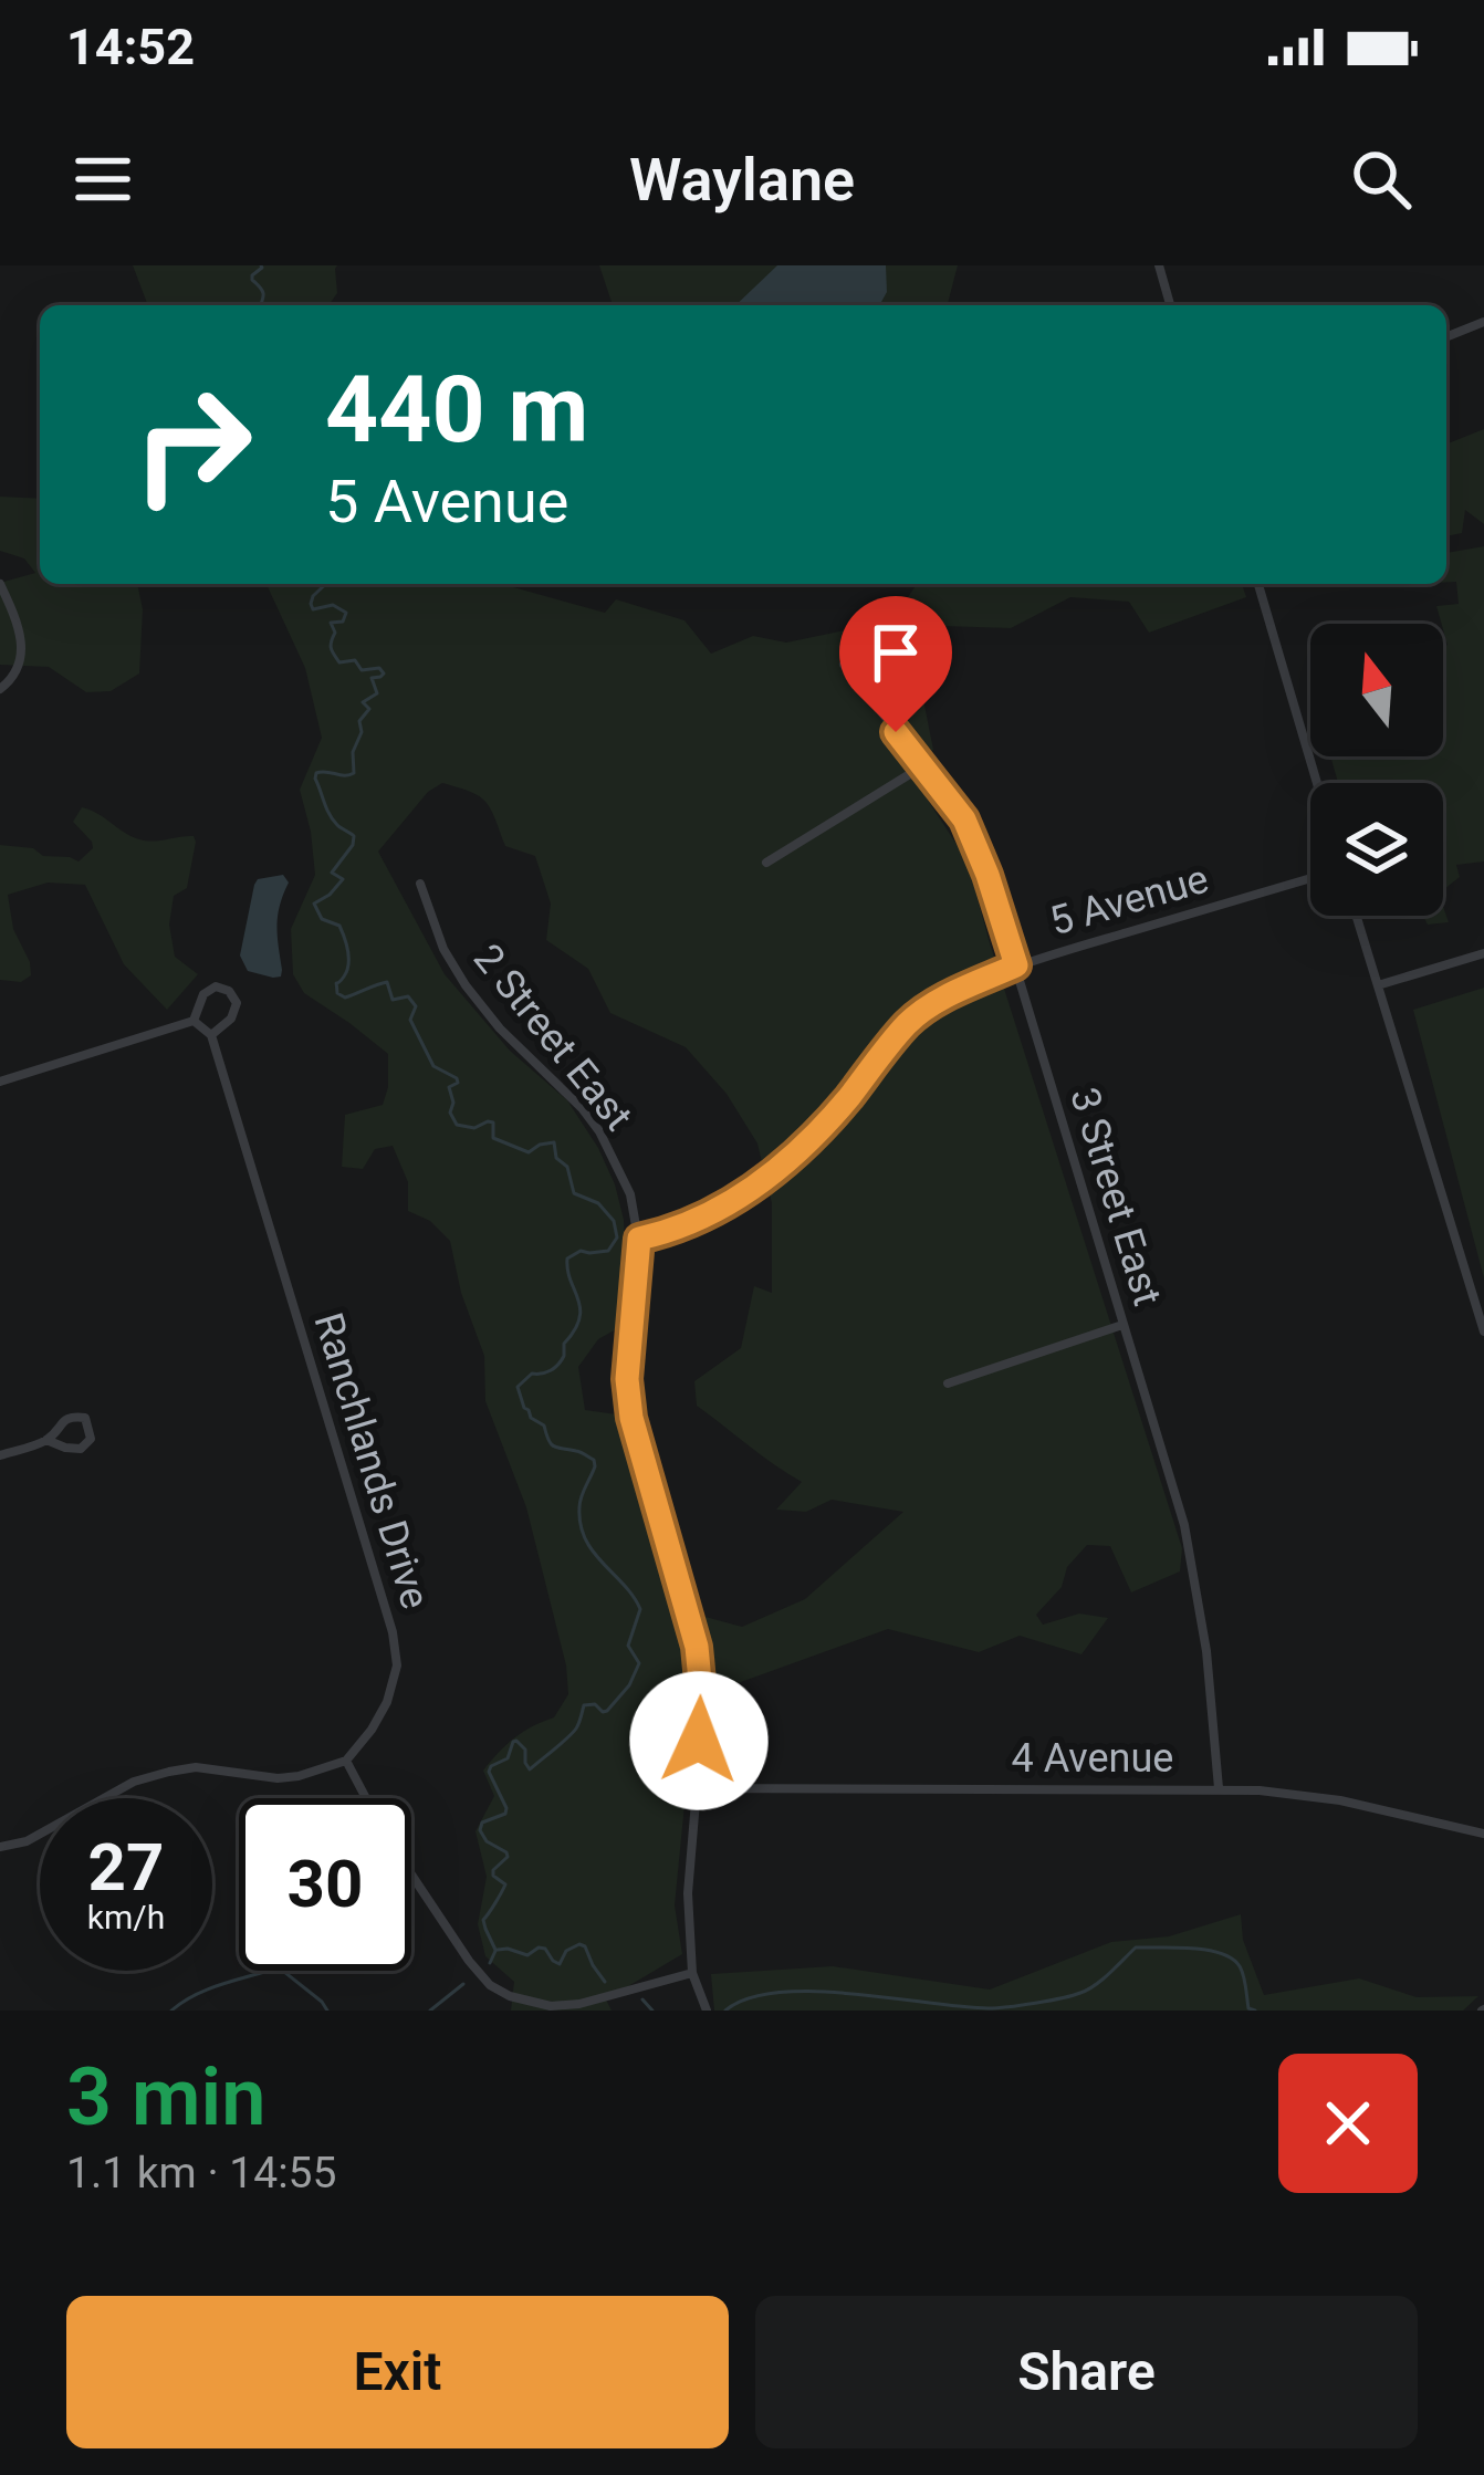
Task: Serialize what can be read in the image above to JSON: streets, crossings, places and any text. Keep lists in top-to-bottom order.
{
  "streets": {
    "street": [
      "5 Avenue",
      "2 Street East",
      "3 Street East",
      "Ranchlands Drive",
      "4 Avenue"
    ]
  },
  "crossings": [
    ["5 Avenue", "2 Street East"],
    ["5 Avenue", "3 Street East"],
    ["2 Street East", "4 Avenue"],
    ["3 Street East", "4 Avenue"]
  ],
  "north": "top",
  "page": {
    "status": "14:52",
    "header": "Waylane",
    "turn": ["440 m", "5 Avenue"],
    "speed": "27 km/h",
    "limit": "30",
    "heading": ["3 min", "1.1 km · 14:55"],
    "buttons": ["Exit", "Share"]
  }
}
